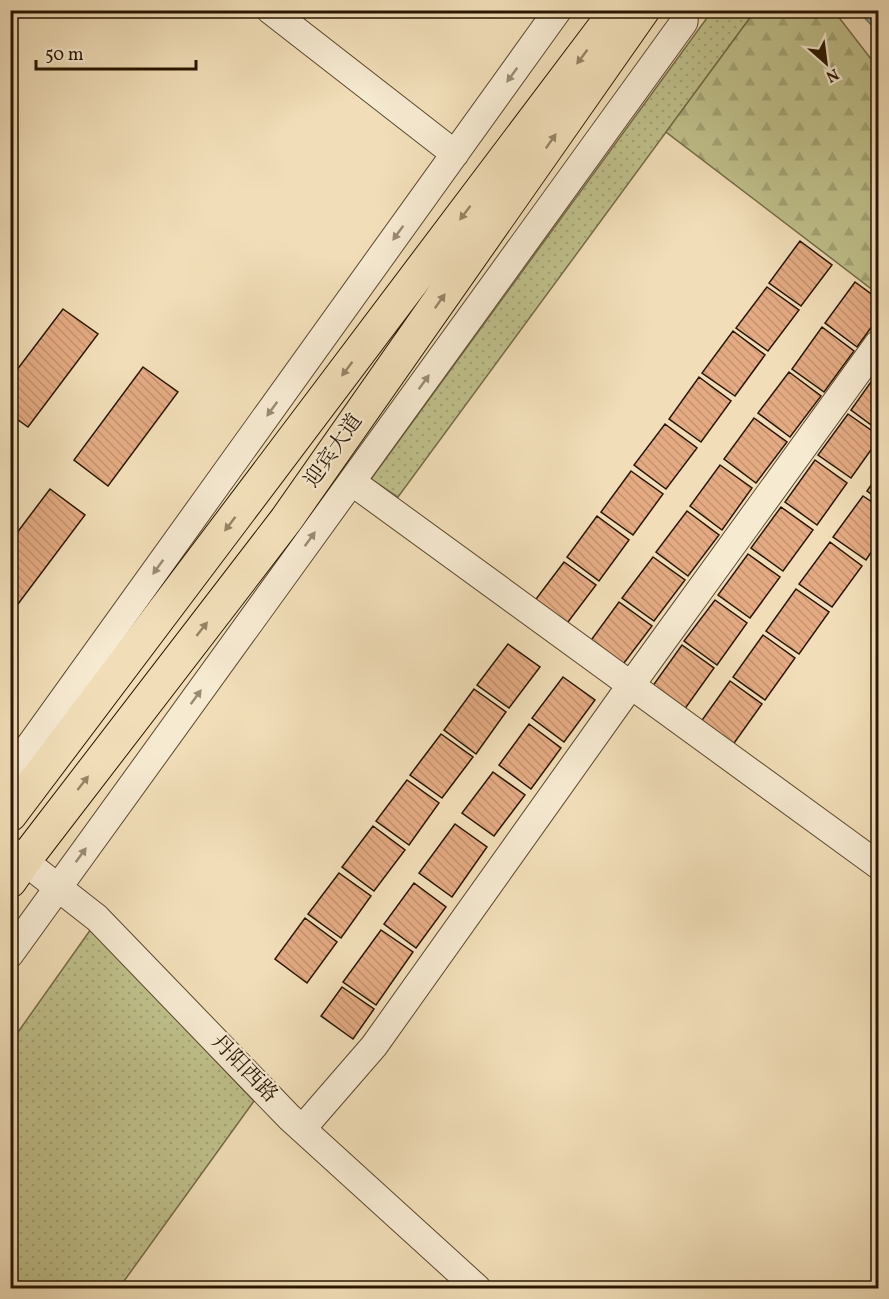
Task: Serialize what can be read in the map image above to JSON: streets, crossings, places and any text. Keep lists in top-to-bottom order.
{
  "streets": {
    "main road": ["迎宾大道"],
    "street": ["丹阳西路"]
  },
  "crossings": [
    ["迎宾大道", "丹阳西路"]
  ],
  "scale_bar": "50 m",
  "north": "bottom right"
}
